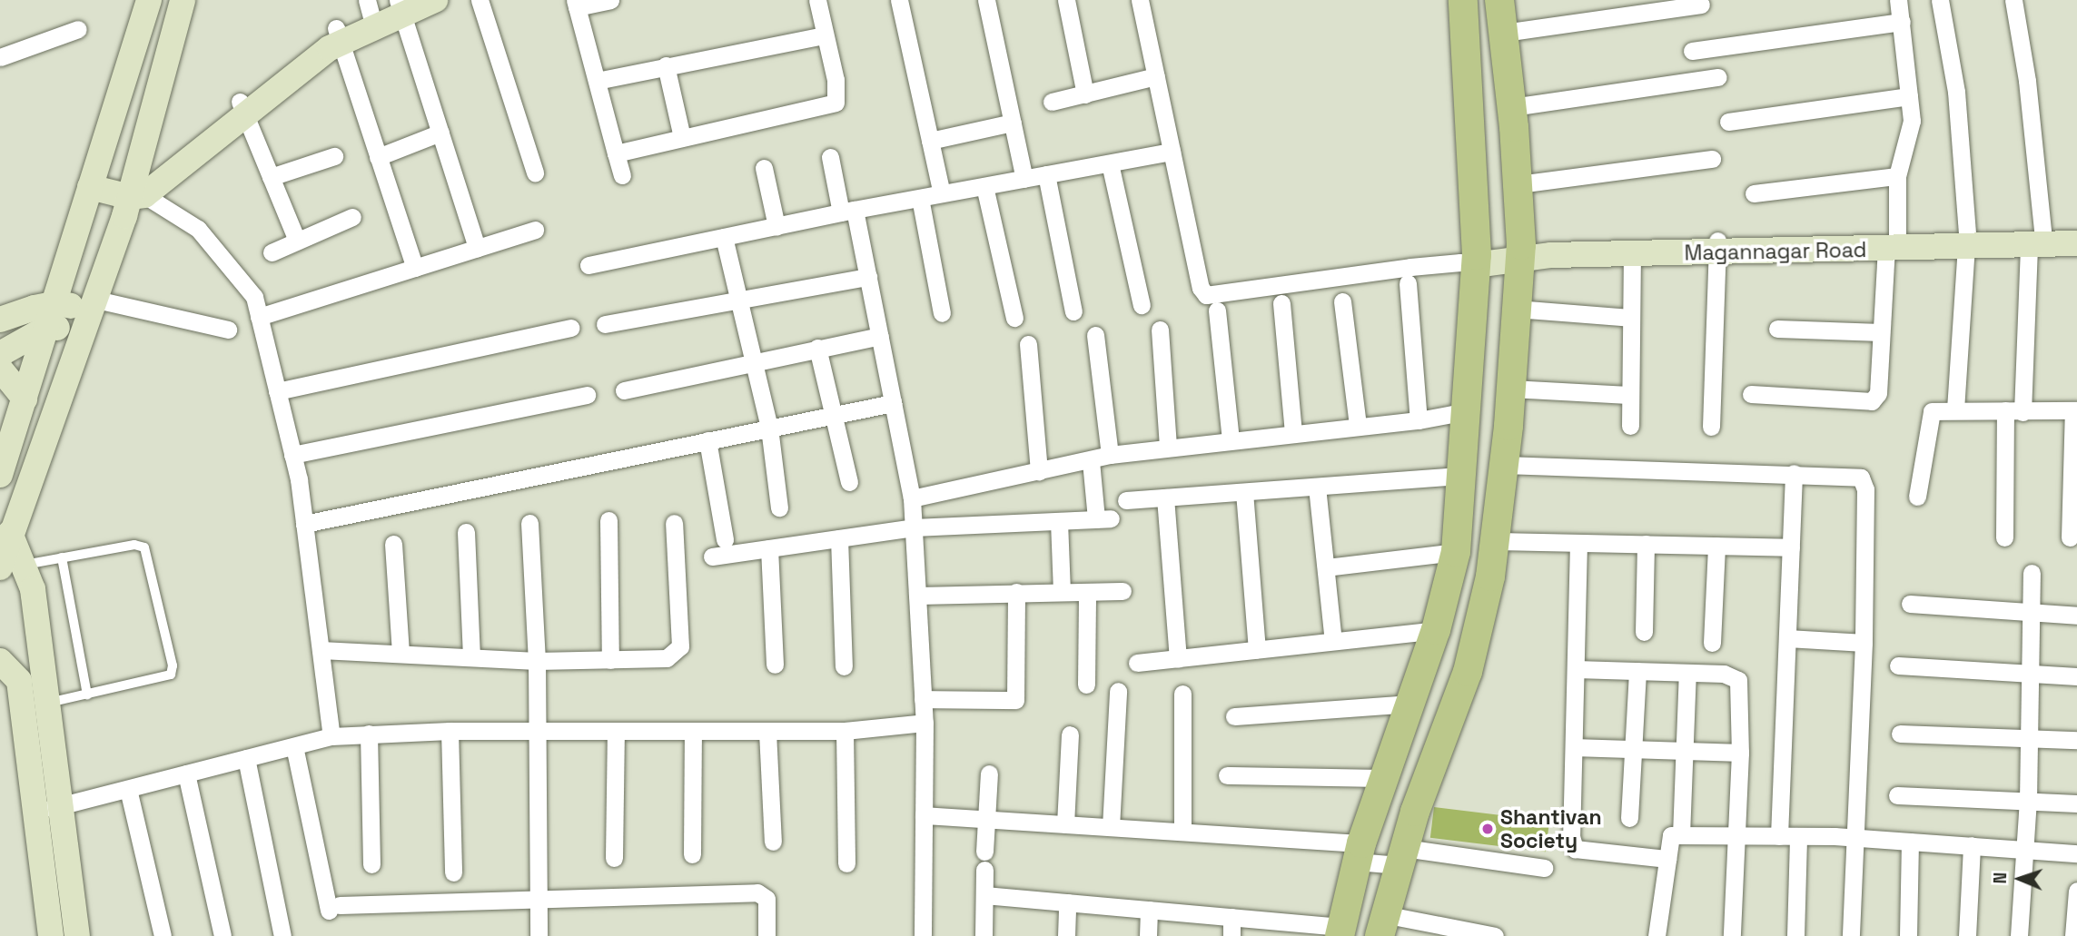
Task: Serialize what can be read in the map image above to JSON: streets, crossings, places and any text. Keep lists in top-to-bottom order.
{
  "streets": {
    "street": ["Magannagar Road"]
  },
  "places": ["Shantivan Society"],
  "north": "left"
}
